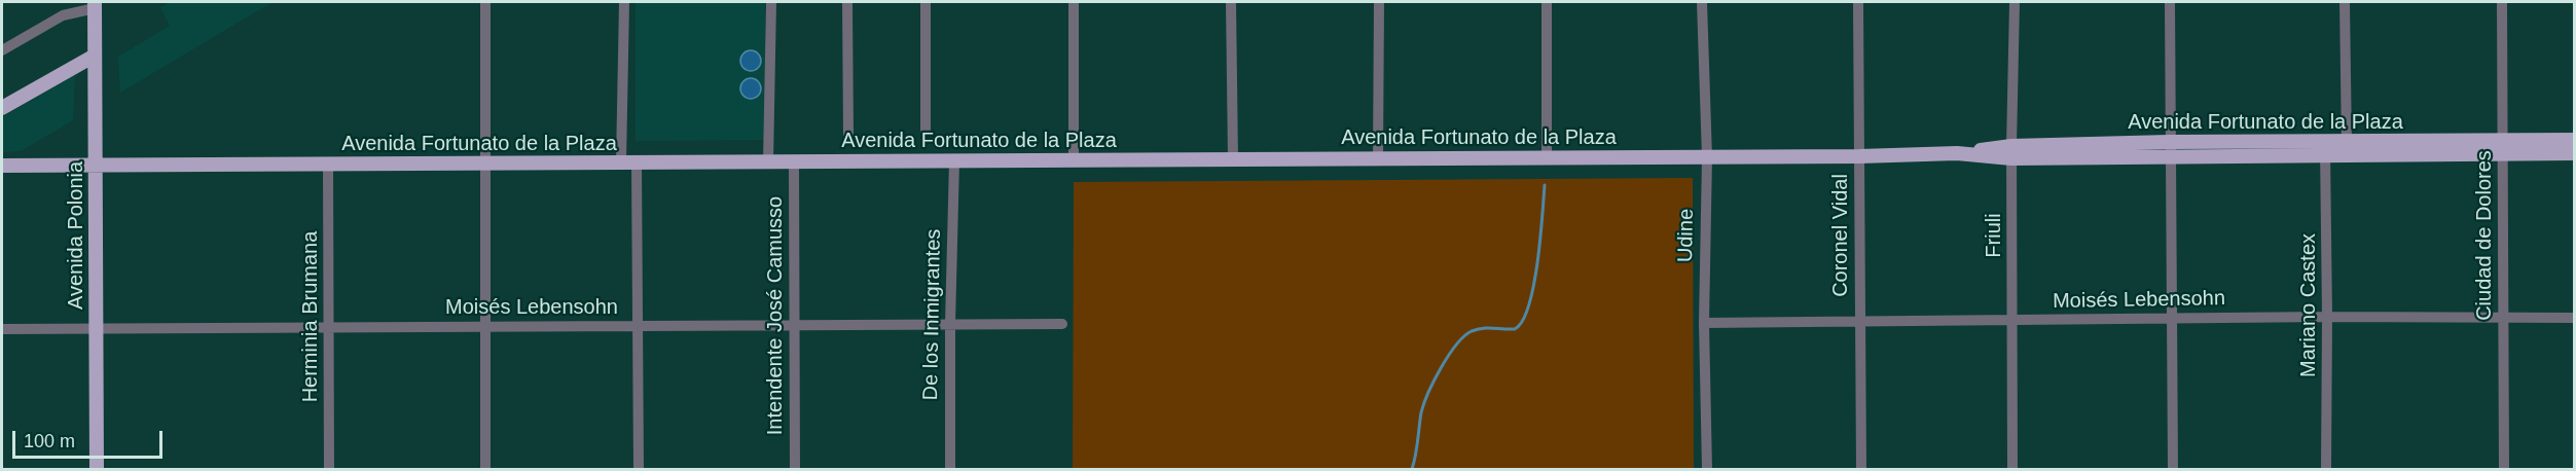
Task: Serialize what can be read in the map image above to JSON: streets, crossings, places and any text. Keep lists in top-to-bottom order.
{
  "streets": {
    "main road": ["Avenida Fortunato de la Plaza", "Avenida Polonia"],
    "street": [
      "Udine",
      "Coronel Vidal",
      "Friuli",
      "Ciudad de Dolores",
      "Moisés Lebensohn",
      "Mariano Castex",
      "De los Inmigrantes",
      "Intendente José Camusso",
      "Herminia Brumana"
    ]
  },
  "crossings": [
    ["Avenida Fortunato de la Plaza", "Avenida Polonia"],
    ["Avenida Fortunato de la Plaza", "Udine"],
    ["Avenida Fortunato de la Plaza", "Coronel Vidal"],
    ["Avenida Fortunato de la Plaza", "Friuli"],
    ["Avenida Fortunato de la Plaza", "Ciudad de Dolores"],
    ["Avenida Fortunato de la Plaza", "Mariano Castex"],
    ["Avenida Fortunato de la Plaza", "De los Inmigrantes"],
    ["Avenida Fortunato de la Plaza", "Intendente José Camusso"],
    ["Avenida Fortunato de la Plaza", "Herminia Brumana"],
    ["Avenida Polonia", "Moisés Lebensohn"],
    ["Udine", "Moisés Lebensohn"],
    ["Coronel Vidal", "Moisés Lebensohn"],
    ["Friuli", "Moisés Lebensohn"],
    ["Ciudad de Dolores", "Moisés Lebensohn"],
    ["Moisés Lebensohn", "Mariano Castex"],
    ["Moisés Lebensohn", "De los Inmigrantes"],
    ["Moisés Lebensohn", "Intendente José Camusso"],
    ["Moisés Lebensohn", "Herminia Brumana"]
  ],
  "scale_bar": "100 m"
}
